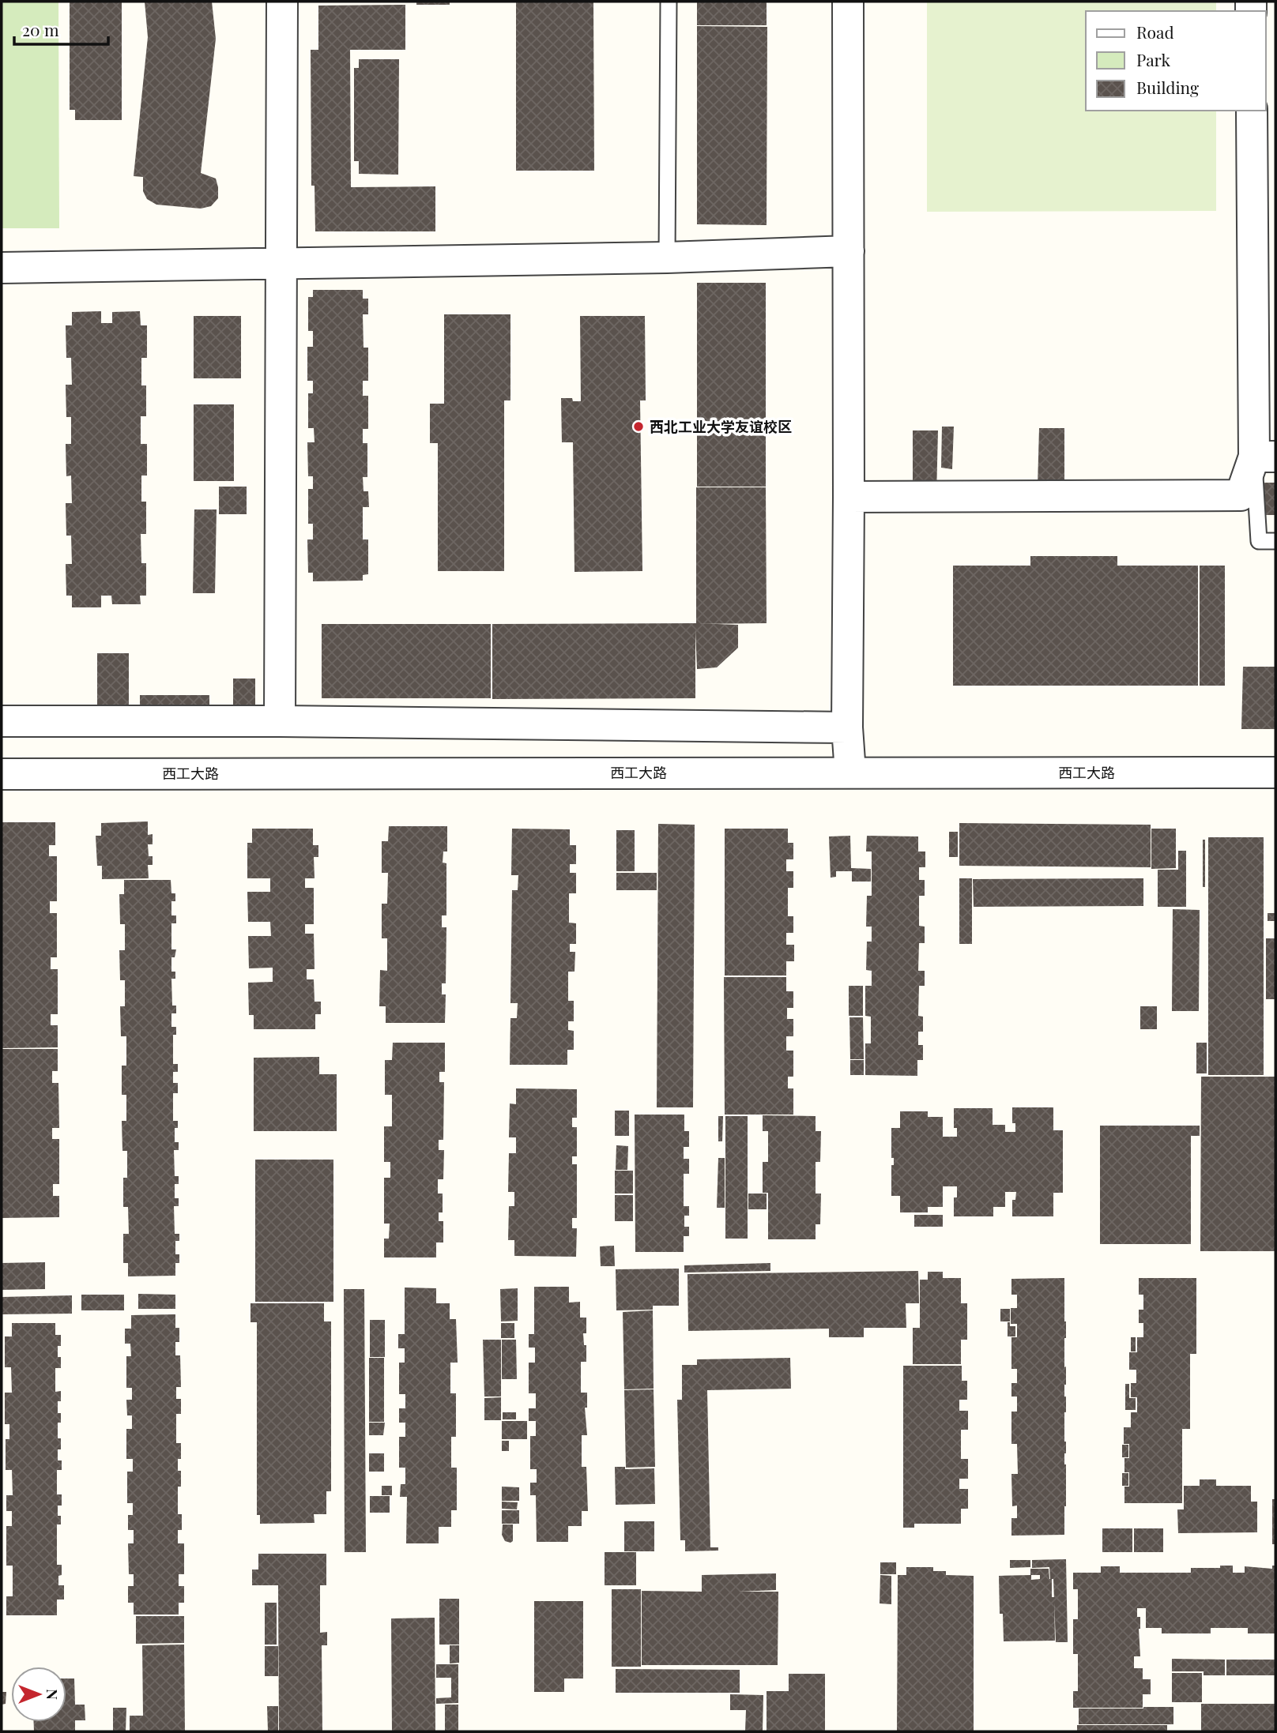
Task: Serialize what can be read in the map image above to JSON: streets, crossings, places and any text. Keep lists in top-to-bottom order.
{
  "streets": {
    "street": ["西工大路"]
  },
  "places": ["西北工业大学友谊校区"],
  "legend": ["Road", "Park", "Building"],
  "scale_bar": "20 m",
  "north": "right"
}
